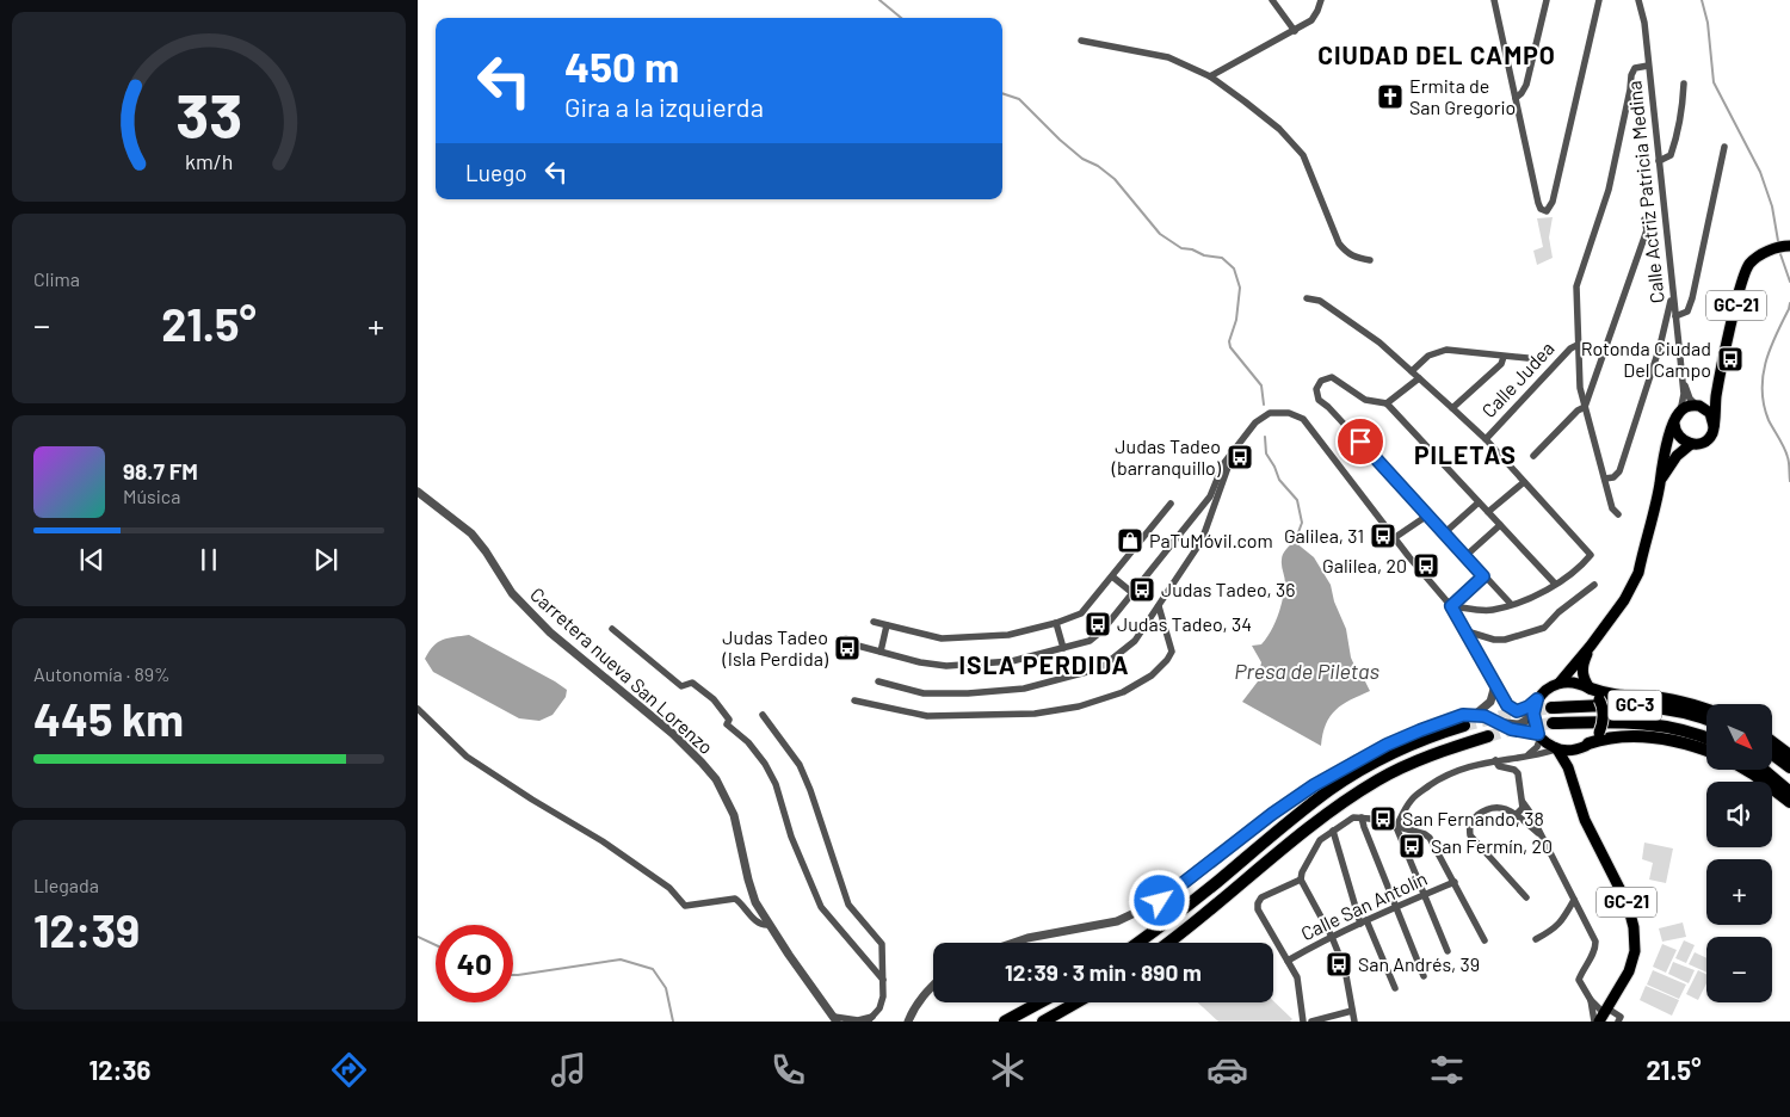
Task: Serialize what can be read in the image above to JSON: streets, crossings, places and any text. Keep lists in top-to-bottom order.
{
  "streets": {
    "highway": ["GC-3"],
    "main road": ["GC-21"],
    "street": [
      "Calle Actriz Patricia Medina",
      "Calle Judea",
      "Carretera nueva San Lorenzo",
      "Calle San Antolín"
    ]
  },
  "crossings": [
    ["Calle Actriz Patricia Medina", "GC-21"]
  ],
  "districts": ["CIUDAD DEL CAMPO", "PILETAS", "ISLA PERDIDA"],
  "water": ["Presa de Piletas"],
  "places": {
    "church": ["Ermita de San Gregorio"],
    "bus stop": [
      "Rotonda Ciudad Del Campo",
      "Judas Tadeo (barranquillo)",
      "Galilea, 31",
      "Galilea, 20",
      "Judas Tadeo, 36",
      "Judas Tadeo, 34",
      "Judas Tadeo (Isla Perdida)",
      "San Fernando, 38",
      "San Fermín, 20",
      "San Andrés, 39"
    ],
    "shop": ["PaTuMóvil.com"]
  },
  "north": "bottom right",
  "page": {
    "turn": ["450 m", "Gira a la izquierda"],
    "then": "Luego",
    "tile": [
      "Clima",
      ["Autonomía · 89%", "445 km"],
      ["Llegada", "12:39"]
    ],
    "heat": ["−", "21.5°", "+"],
    "song": ["98.7 FM", "Música"],
    "map_buttons": ["+", "−"],
    "limit": "40",
    "trip": "12:39 · 3 min · 890 m",
    "tabs": ["12:36", "21.5°"],
    "gauge": ["33", "km/h"]
  }
}
